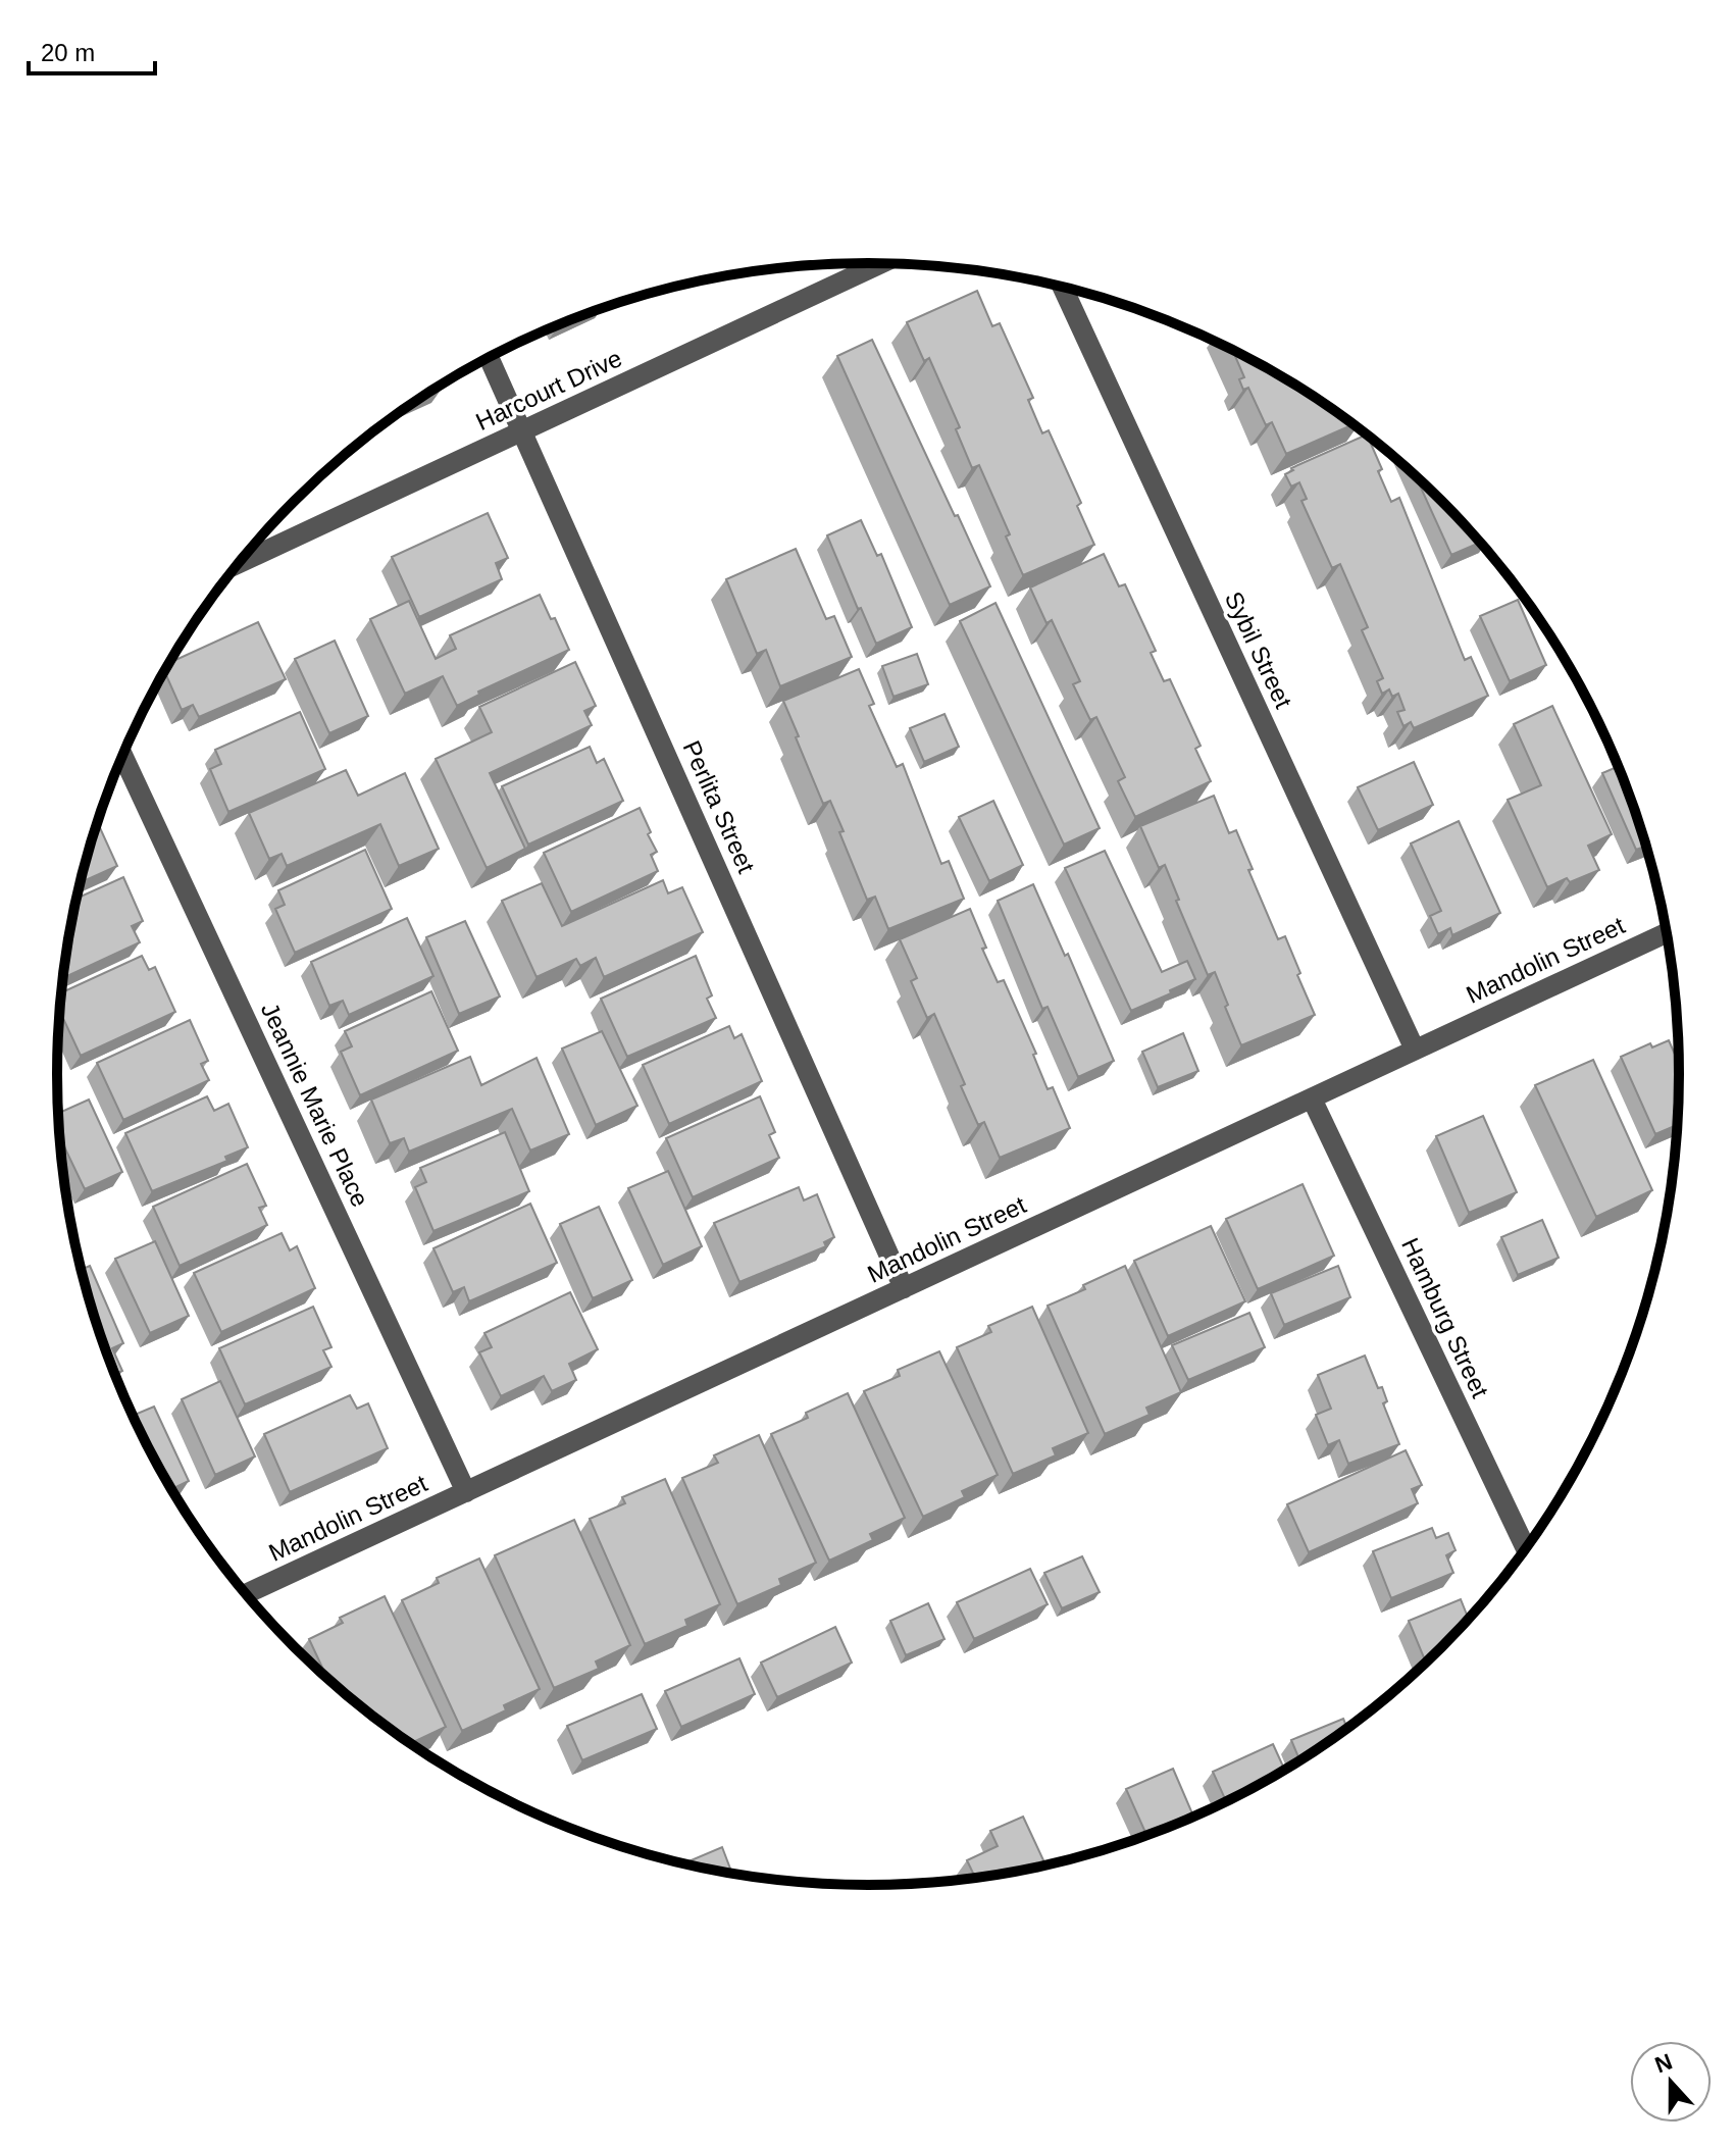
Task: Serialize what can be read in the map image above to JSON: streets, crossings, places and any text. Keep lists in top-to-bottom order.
{
  "streets": {
    "street": [
      "Harcourt Drive",
      "Sybil Street",
      "Perlita Street",
      "Mandolin Street",
      "Jeannie Marie Place",
      "Hamburg Street"
    ]
  },
  "crossings": [
    ["Harcourt Drive", "Perlita Street"],
    ["Sybil Street", "Mandolin Street"],
    ["Perlita Street", "Mandolin Street"],
    ["Mandolin Street", "Jeannie Marie Place"],
    ["Mandolin Street", "Hamburg Street"]
  ],
  "scale_bar": "20 m",
  "north": "top"
}
